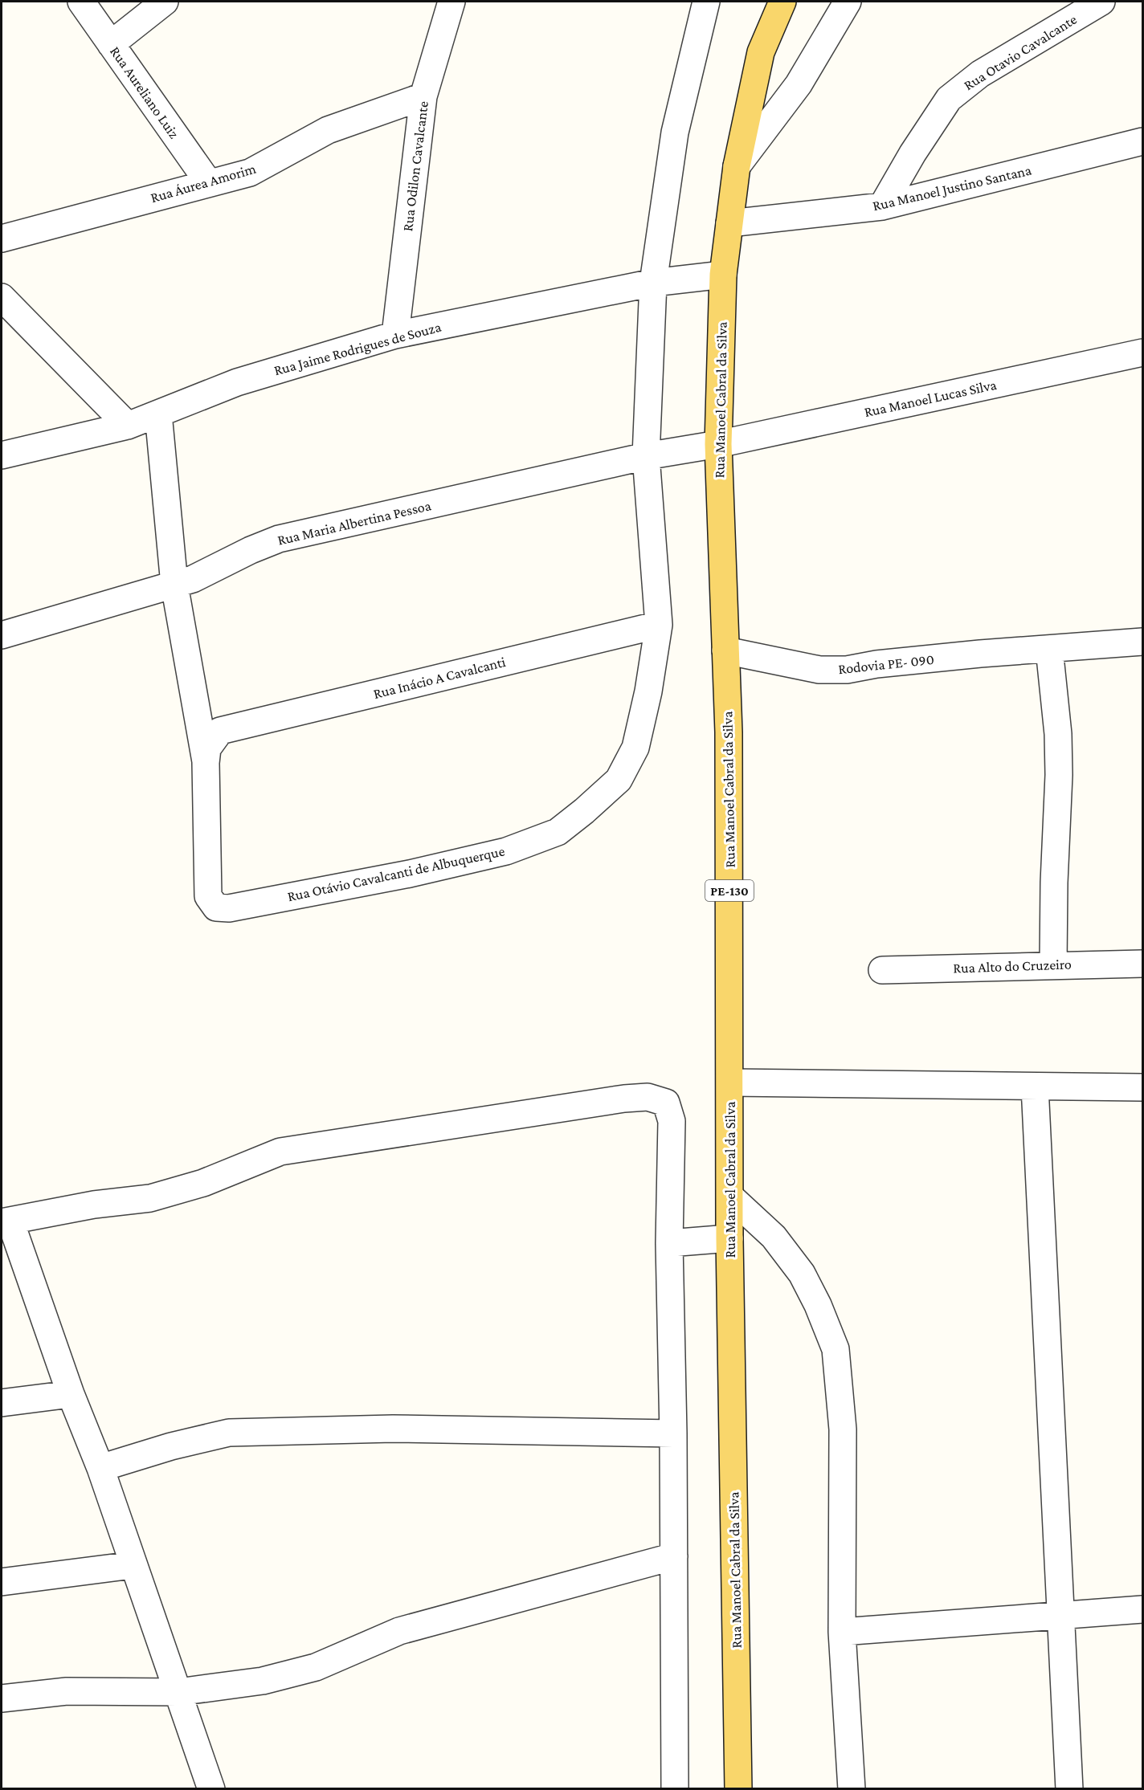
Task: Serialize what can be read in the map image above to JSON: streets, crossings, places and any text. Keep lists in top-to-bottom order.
{
  "streets": {
    "main road": ["Rua Manoel Cabral da Silva", "PE-130"],
    "street": [
      "Rua Otavio Cavalcante",
      "Rua Aureliano Luiz",
      "Rua Odilon Cavalcante",
      "Rua Áurea Amorim",
      "Rua Manoel Justino Santana",
      "Rua Jaime Rodrigues de Souza",
      "Rua Manoel Lucas Silva",
      "Rua Maria Albertina Pessoa",
      "Rodovia PE- 090",
      "Rua Inácio A Cavalcanti",
      "Rua Otávio Cavalcanti de Albuquerque",
      "Rua Alto do Cruzeiro"
    ]
  },
  "crossings": [
    ["Rua Otavio Cavalcante", "Rua Manoel Justino Santana"],
    ["Rua Aureliano Luiz", "Rua Áurea Amorim"],
    ["Rua Odilon Cavalcante", "Rua Áurea Amorim"],
    ["Rua Odilon Cavalcante", "Rua Jaime Rodrigues de Souza"],
    ["Rua Manoel Justino Santana", "Rua Manoel Cabral da Silva"],
    ["Rua Jaime Rodrigues de Souza", "Rua Manoel Cabral da Silva"],
    ["Rua Jaime Rodrigues de Souza", "Rua Otávio Cavalcanti de Albuquerque"],
    ["Rua Manoel Lucas Silva", "Rua Manoel Cabral da Silva"],
    ["Rua Manoel Lucas Silva", "Rua Maria Albertina Pessoa"],
    ["Rua Manoel Cabral da Silva", "Rua Maria Albertina Pessoa"],
    ["Rua Manoel Cabral da Silva", "Rodovia PE- 090"],
    ["Rua Maria Albertina Pessoa", "Rua Otávio Cavalcanti de Albuquerque"],
    ["Rua Inácio A Cavalcanti", "Rua Otávio Cavalcanti de Albuquerque"]
  ]
}
